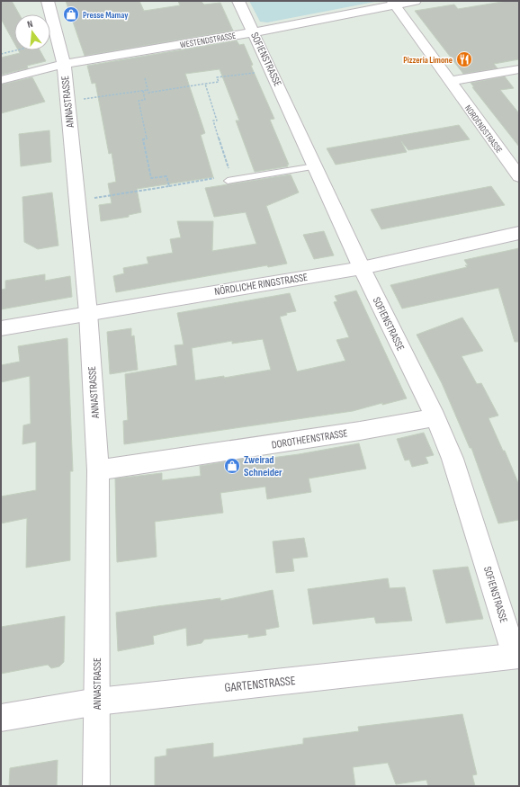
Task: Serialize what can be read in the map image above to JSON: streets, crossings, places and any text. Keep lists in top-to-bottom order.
{
  "streets": {
    "street": [
      "WESTENDSTRASSE",
      "SOFIENSTRASSE",
      "ANNASTRASSE",
      "NORDENDSTRASSE",
      "NÖRDLICHE RINGSTRASSE",
      "DOROTHEENSTRASSE",
      "GARTENSTRASSE"
    ]
  },
  "crossings": [
    ["WESTENDSTRASSE", "SOFIENSTRASSE"],
    ["WESTENDSTRASSE", "ANNASTRASSE"],
    ["WESTENDSTRASSE", "NORDENDSTRASSE"],
    ["SOFIENSTRASSE", "NÖRDLICHE RINGSTRASSE"],
    ["SOFIENSTRASSE", "DOROTHEENSTRASSE"],
    ["SOFIENSTRASSE", "GARTENSTRASSE"],
    ["ANNASTRASSE", "NÖRDLICHE RINGSTRASSE"],
    ["ANNASTRASSE", "DOROTHEENSTRASSE"],
    ["ANNASTRASSE", "GARTENSTRASSE"]
  ],
  "places": {
    "shop": ["Presse Mamay", "Zweirad Schneider"],
    "restaurant": ["Pizzeria Limone"]
  },
  "north": "top"
}
